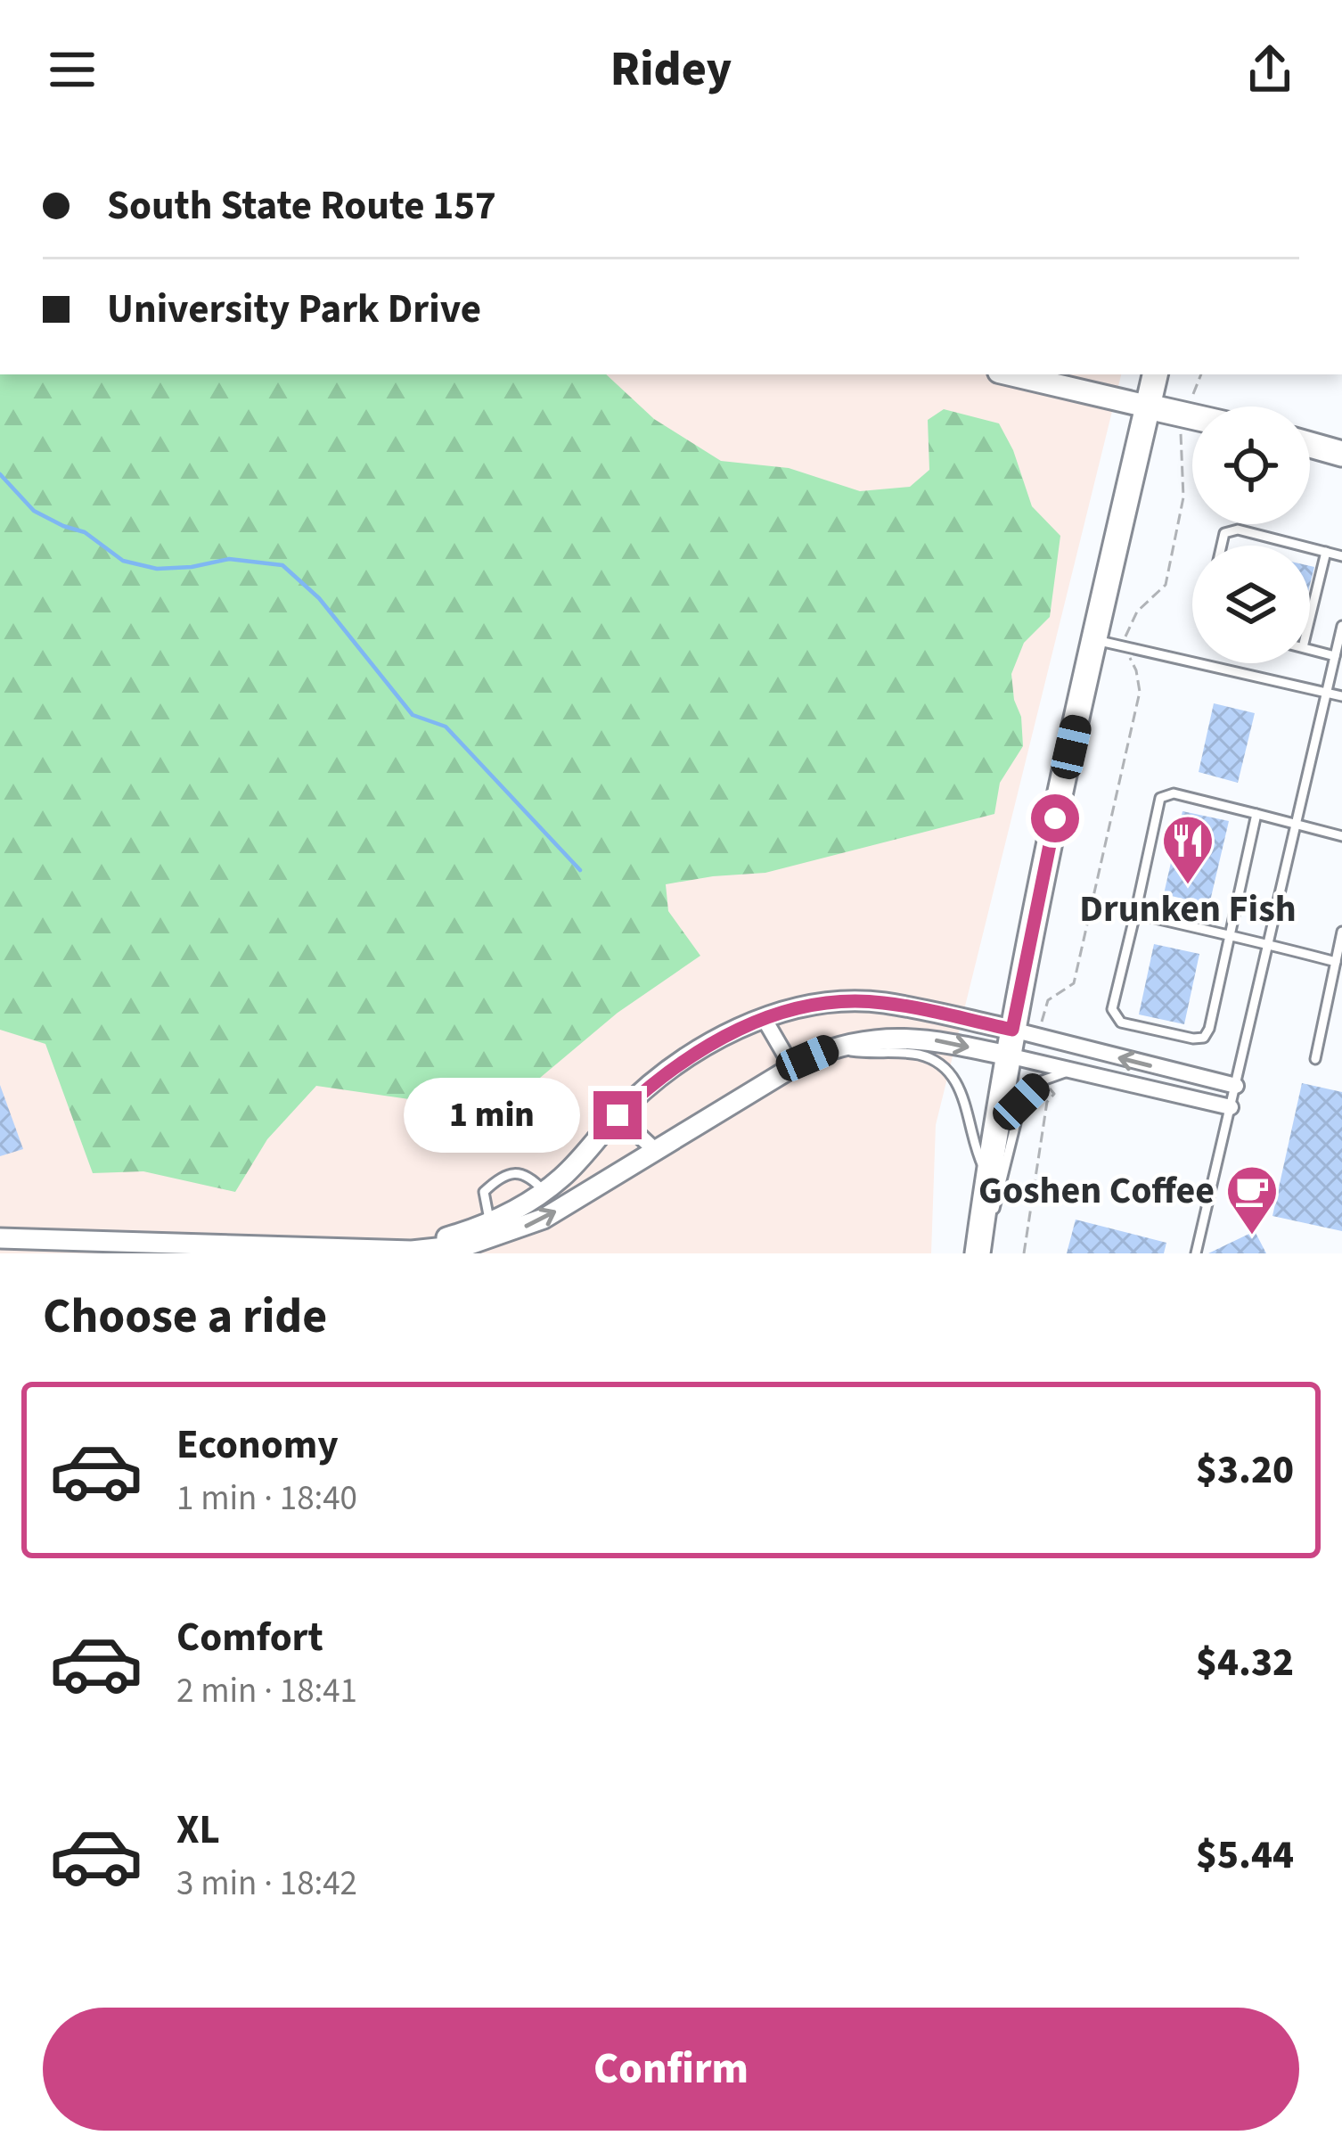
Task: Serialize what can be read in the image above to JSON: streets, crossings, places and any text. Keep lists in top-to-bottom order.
{
  "places": {
    "restaurant": ["Drunken Fish"],
    "cafe": ["Goshen Coffee"]
  },
  "page": {
    "header": "Ridey",
    "banner": ["South State Route 157", "University Park Drive"],
    "bubble": "1 min",
    "heading": "Choose a ride",
    "list": [
      {
        "name": "Economy",
        "note": "1 min · 18:40",
        "value": "$3.20"
      },
      {
        "name": "Comfort",
        "note": "2 min · 18:41",
        "value": "$4.32"
      },
      {
        "name": "XL",
        "note": "3 min · 18:42",
        "value": "$5.44"
      }
    ],
    "buttons": "Confirm"
  }
}
